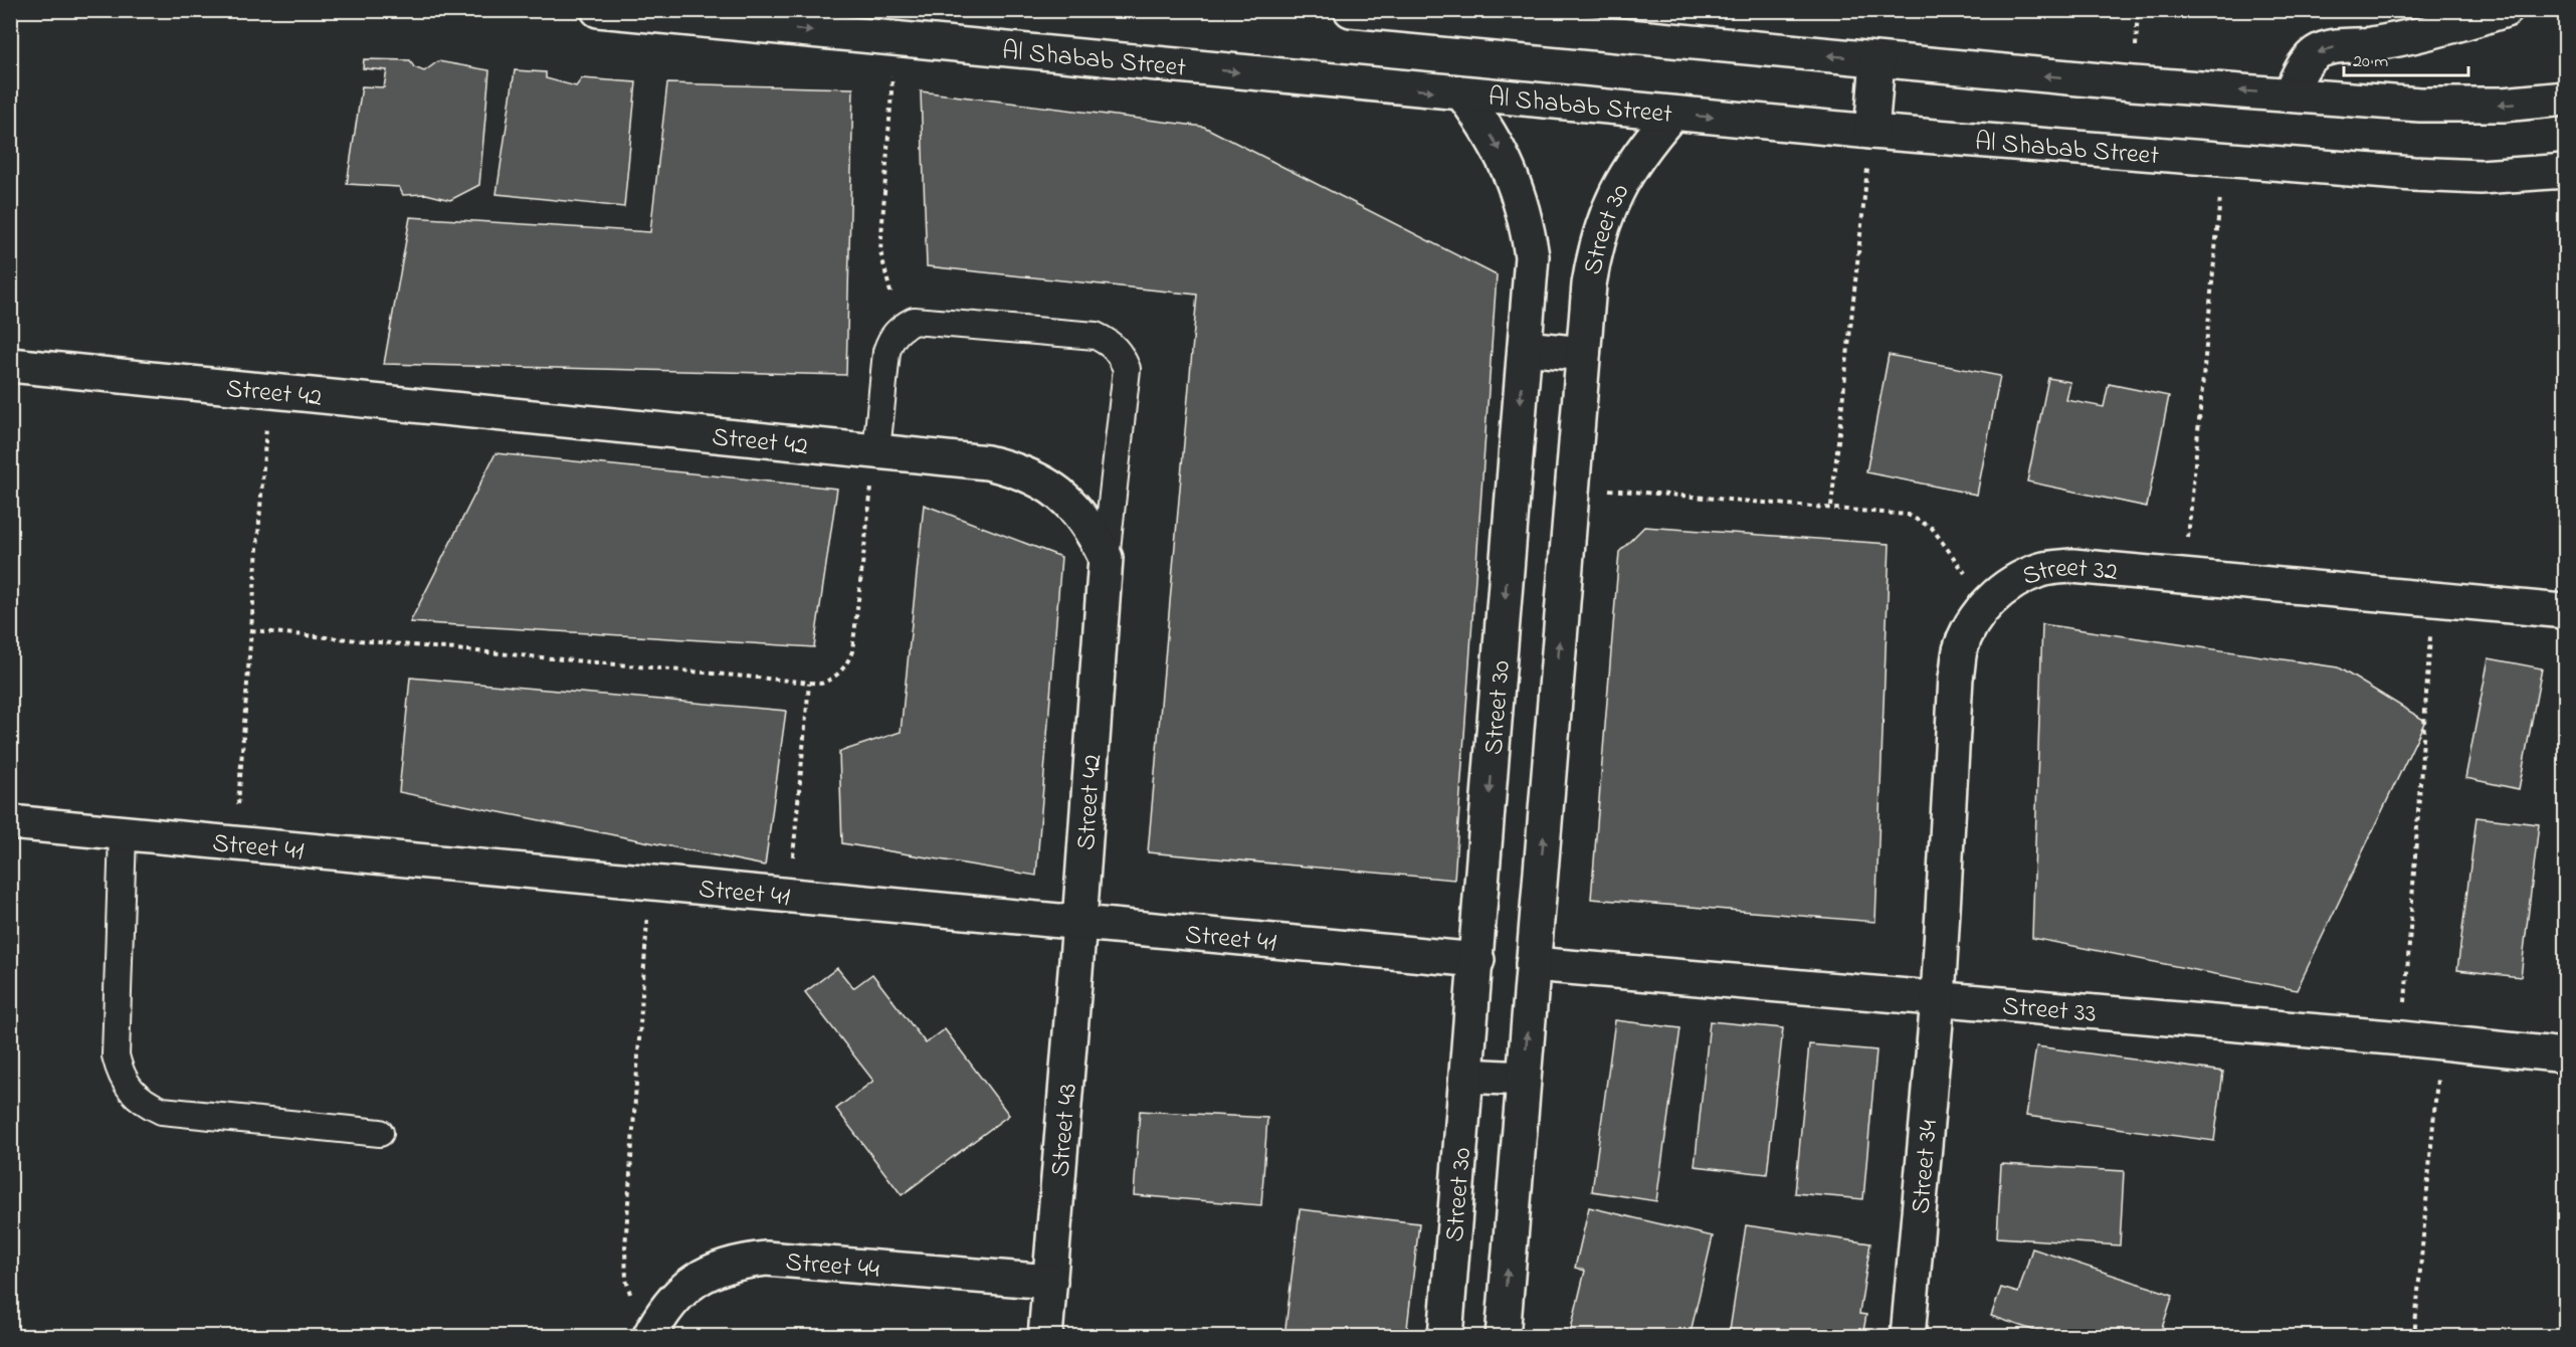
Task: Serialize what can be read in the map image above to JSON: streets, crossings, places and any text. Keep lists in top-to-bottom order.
{
  "streets": {
    "street": [
      "Al Shabab Street",
      "Street 30",
      "Street 42",
      "Street 32",
      "Street 41",
      "Street 33",
      "Street 43",
      "Street 34",
      "Street 44"
    ]
  },
  "crossings": [
    ["Al Shabab Street", "Street 30"],
    ["Street 30", "Street 41"],
    ["Street 30", "Street 33"],
    ["Street 42", "Street 41"],
    ["Street 42", "Street 43"],
    ["Street 32", "Street 33"],
    ["Street 32", "Street 34"],
    ["Street 41", "Street 43"],
    ["Street 33", "Street 34"],
    ["Street 43", "Street 44"]
  ],
  "scale_bar": "20 m"
}
